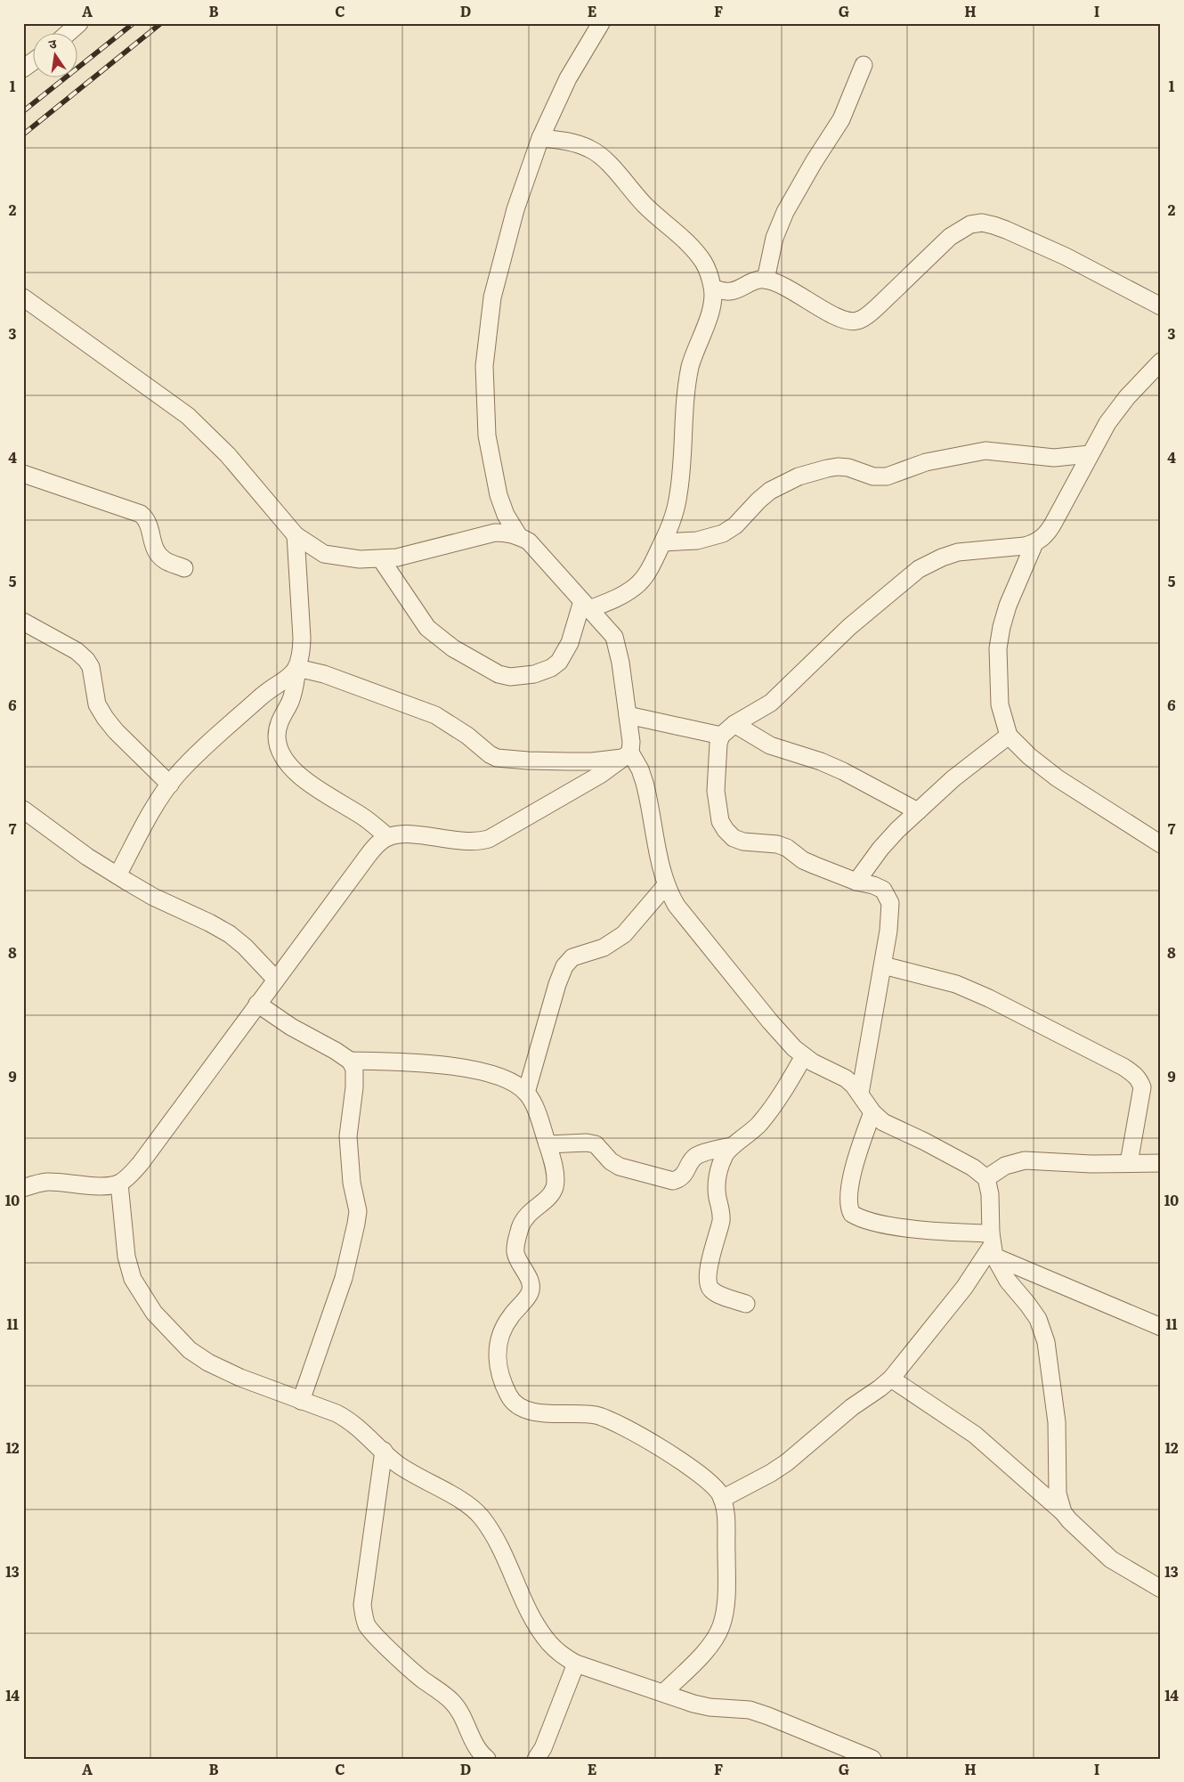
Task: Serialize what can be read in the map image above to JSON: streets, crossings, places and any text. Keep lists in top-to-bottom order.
{
  "north": "top",
  "grid": {
    "columns": [
      "A",
      "B",
      "C",
      "D",
      "E",
      "F",
      "G",
      "H",
      "I"
    ],
    "rows": [
      "1",
      "2",
      "3",
      "4",
      "5",
      "6",
      "7",
      "8",
      "9",
      "10",
      "11",
      "12",
      "13",
      "14"
    ]
  }
}
